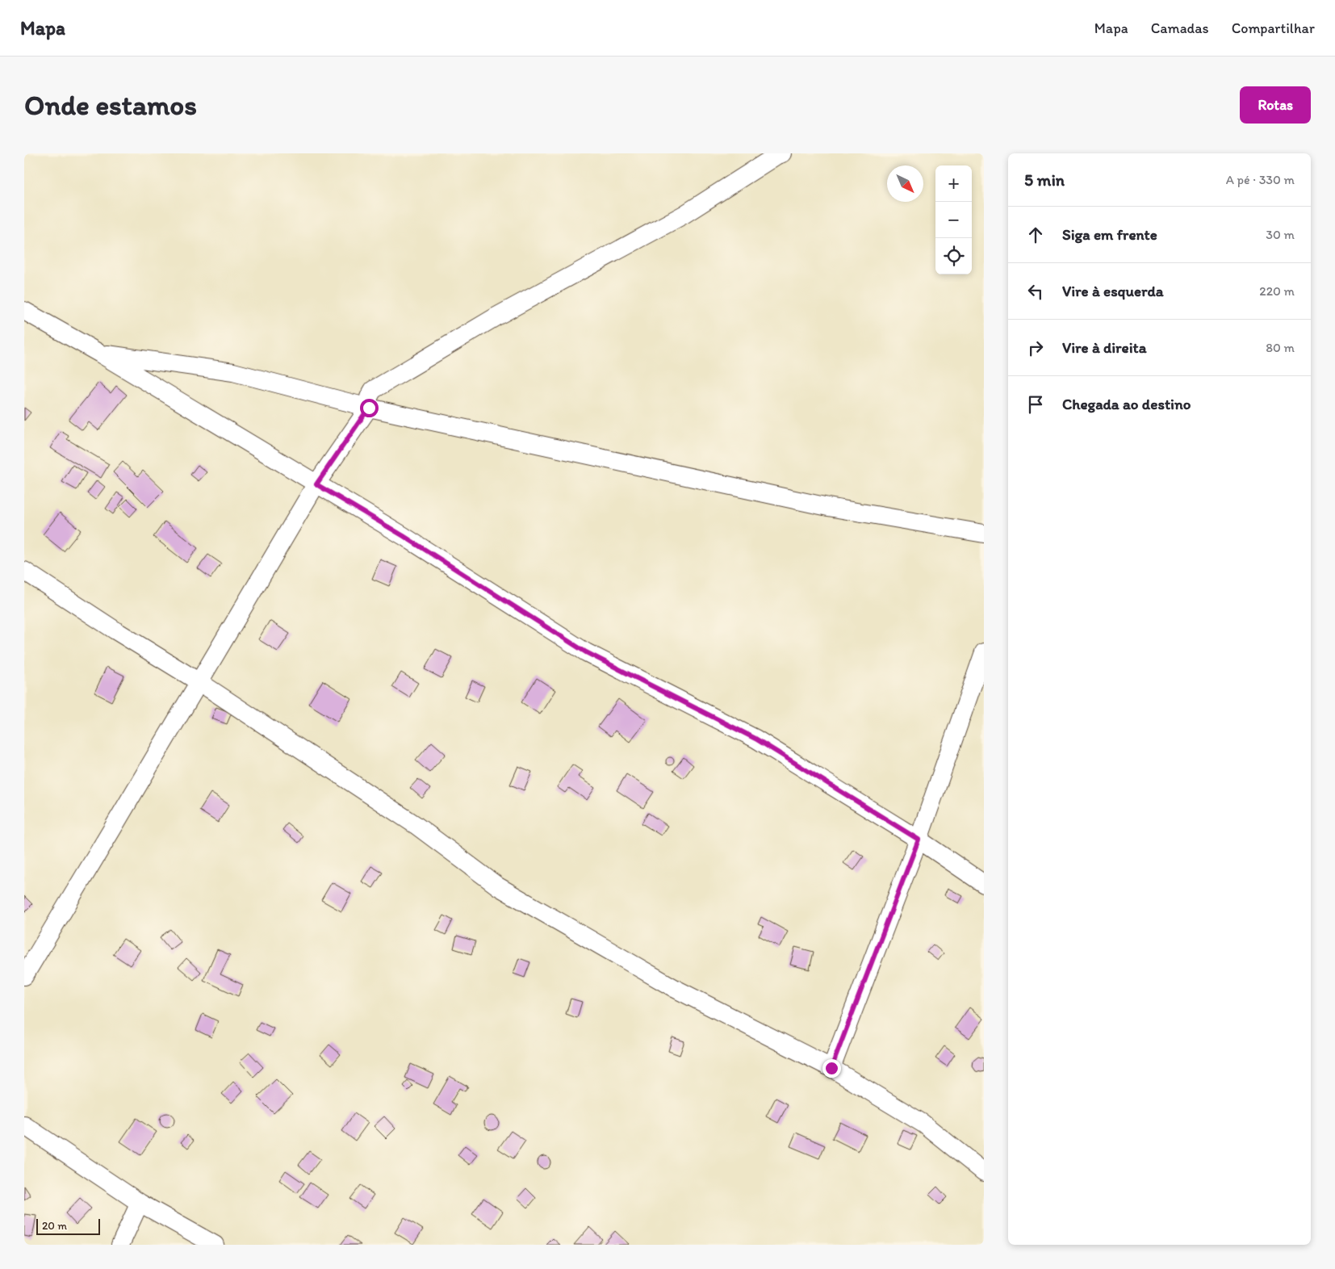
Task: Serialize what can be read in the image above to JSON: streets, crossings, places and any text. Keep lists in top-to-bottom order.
{
  "scale_bar": "20 m",
  "north": "bottom right",
  "page": {
    "header": "Mapa",
    "nav": ["Mapa", "Camadas", "Compartilhar"],
    "buttons": "Rotas",
    "title": "Onde estamos",
    "heading": ["5 min", "A pé · 330 m"],
    "map_buttons": ["+", "−"],
    "list": [
      ["Siga em frente", "30 m"],
      ["Vire à esquerda", "220 m"],
      ["Vire à direita", "80 m"],
      "Chegada ao destino"
    ],
    "scale": "20 m"
  }
}
